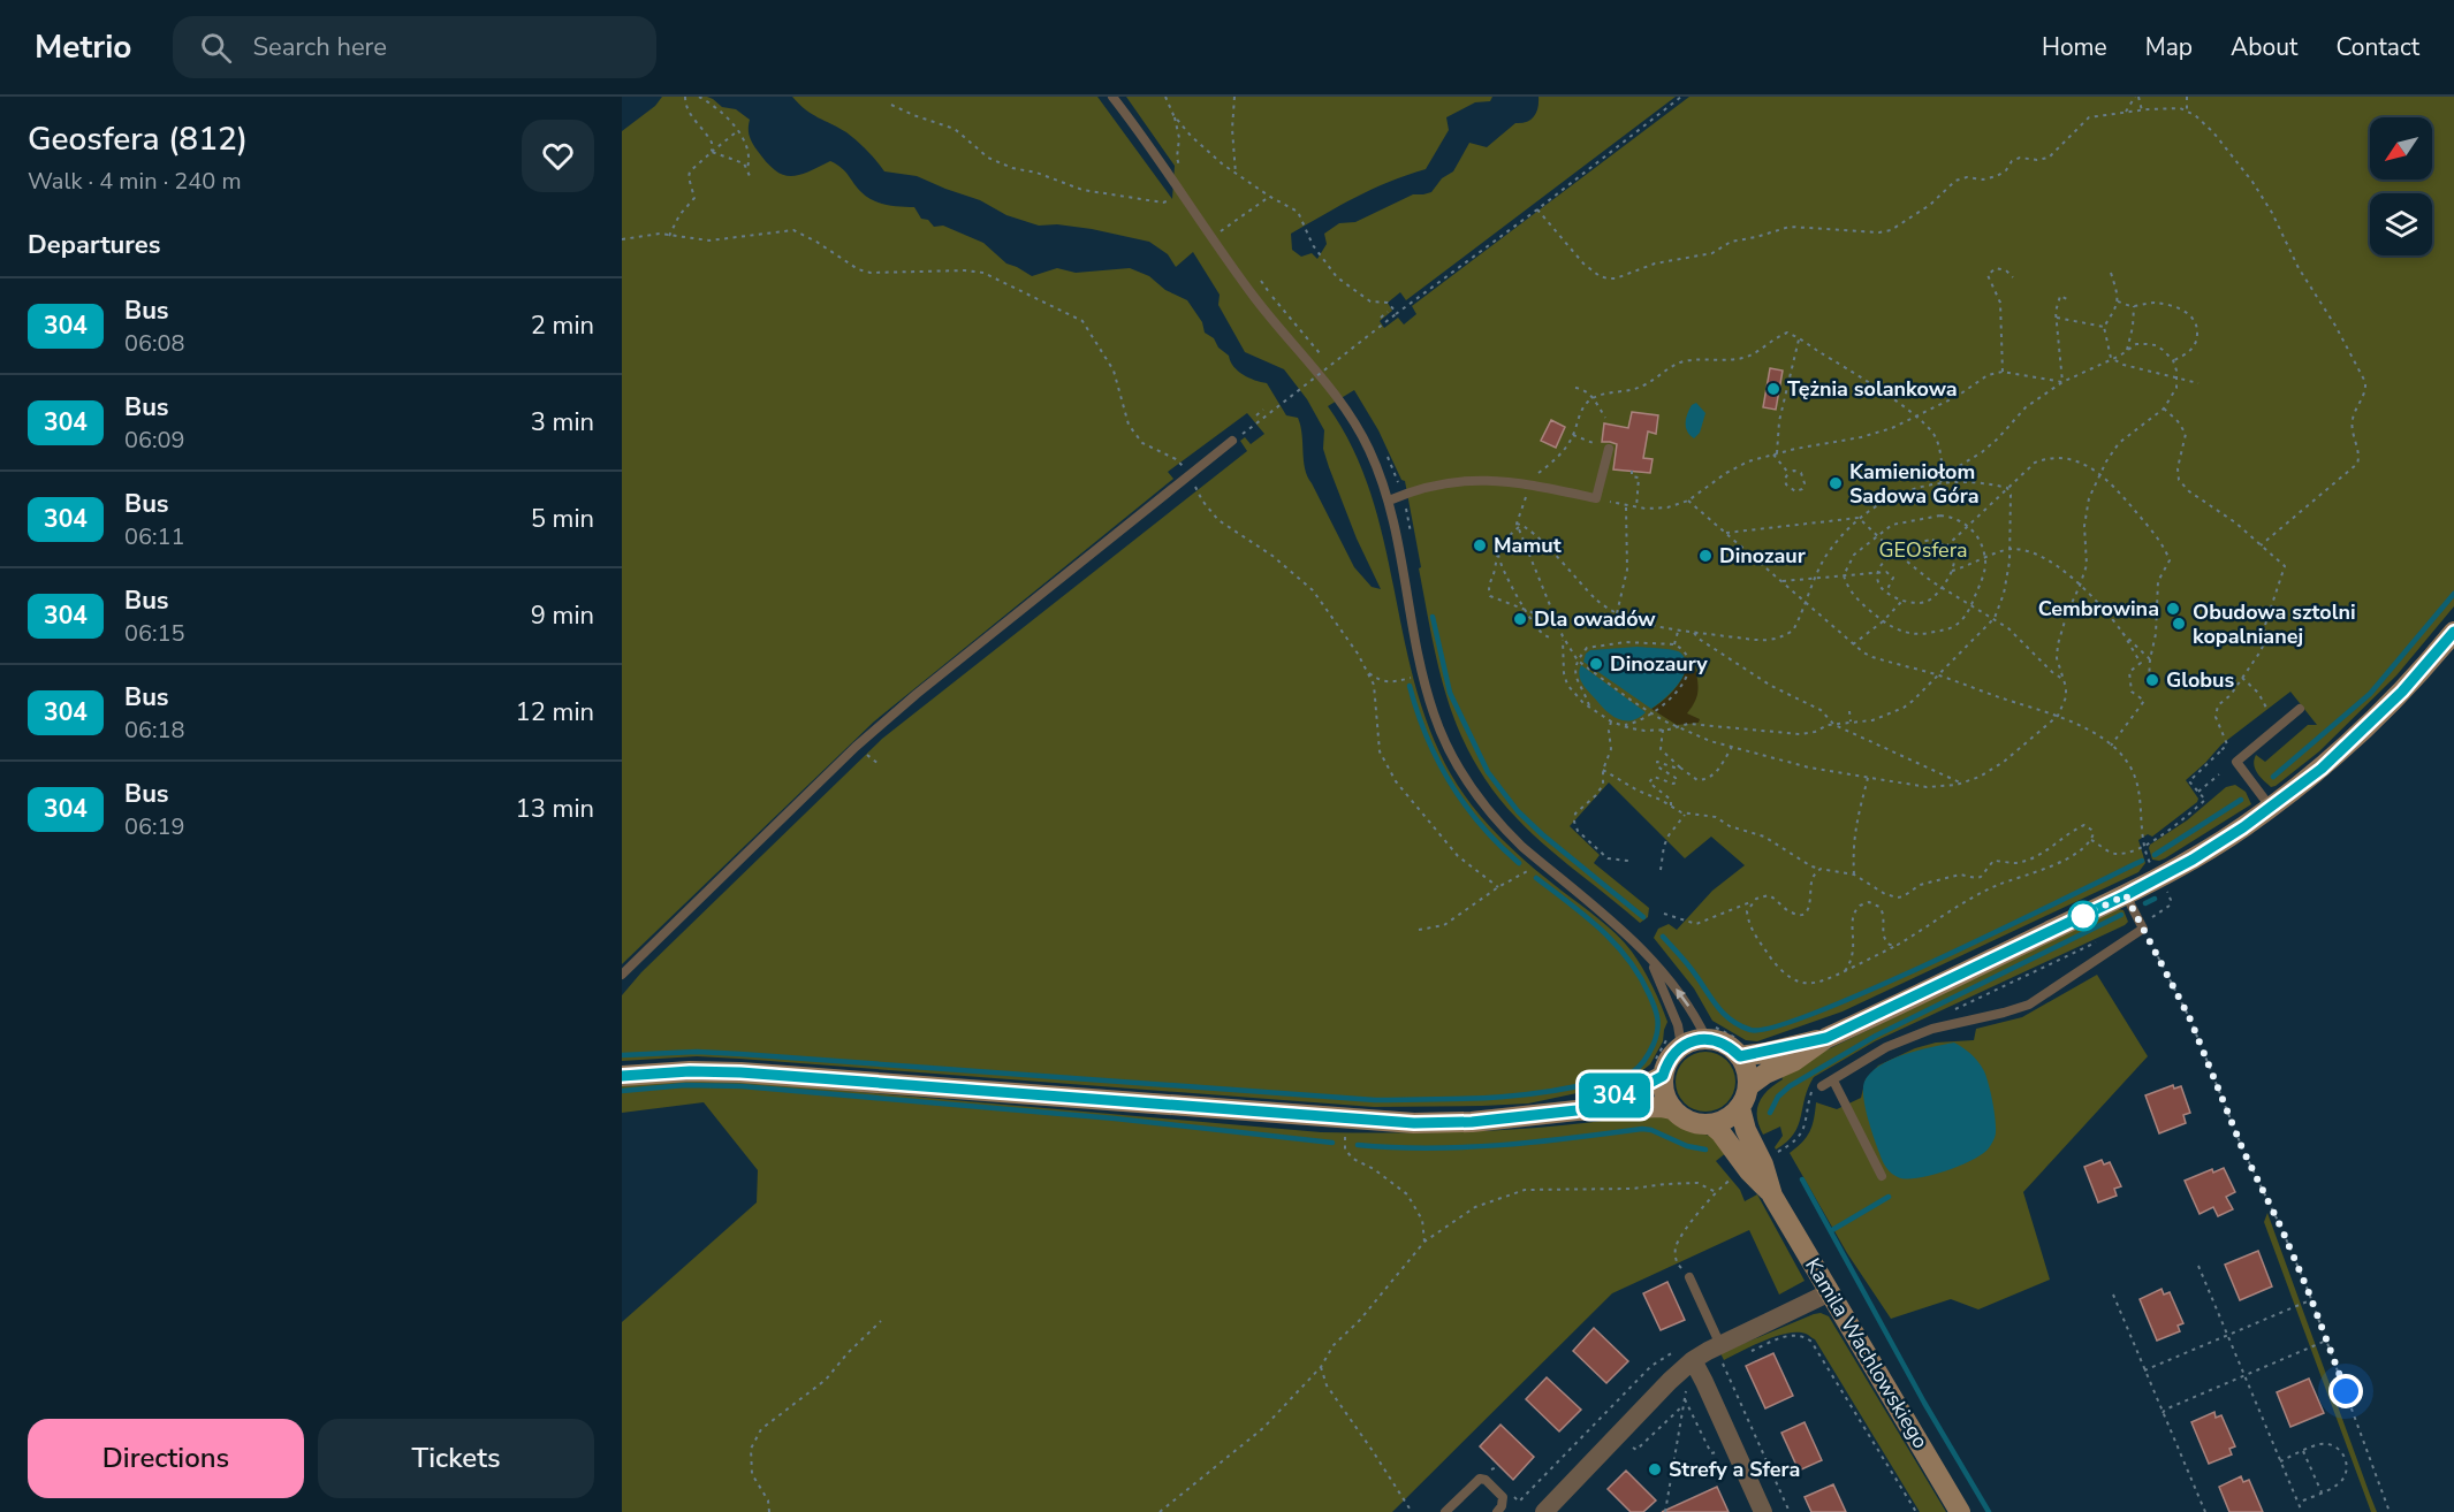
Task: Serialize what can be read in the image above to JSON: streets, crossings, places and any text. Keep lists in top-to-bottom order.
{
  "streets": {
    "street": ["Kamila Wachlowskiego"]
  },
  "parks": ["GEOsfera"],
  "places": [
    "Tężnia solankowa",
    "Kamieniołom Sadowa Góra",
    "Mamut",
    "Dinozaur",
    "Cembrowina",
    "Dla owadów",
    "Obudowa sztolni kopalnianej",
    "Dinozaury",
    "Globus",
    "Strefy a Sfera"
  ],
  "lines": ["bus line 304"],
  "north": "bottom left",
  "page": {
    "header": "Metrio",
    "search": "Search here",
    "nav": [
      "Home",
      "Map",
      "About",
      "Contact"
    ],
    "heading": [
      ["Geosfera (812)", "Walk · 4 min · 240 m"],
      "Departures"
    ],
    "on_map": "304",
    "list": [
      {
        "mark": "304",
        "name": "Bus",
        "note": "06:08",
        "value": "2 min"
      },
      {
        "mark": "304",
        "name": "Bus",
        "note": "06:09",
        "value": "3 min"
      },
      {
        "mark": "304",
        "name": "Bus",
        "note": "06:11",
        "value": "5 min"
      },
      {
        "mark": "304",
        "name": "Bus",
        "note": "06:15",
        "value": "9 min"
      },
      {
        "mark": "304",
        "name": "Bus",
        "note": "06:18",
        "value": "12 min"
      },
      {
        "mark": "304",
        "name": "Bus",
        "note": "06:19",
        "value": "13 min"
      }
    ],
    "buttons": ["Directions", "Tickets"]
  }
}
